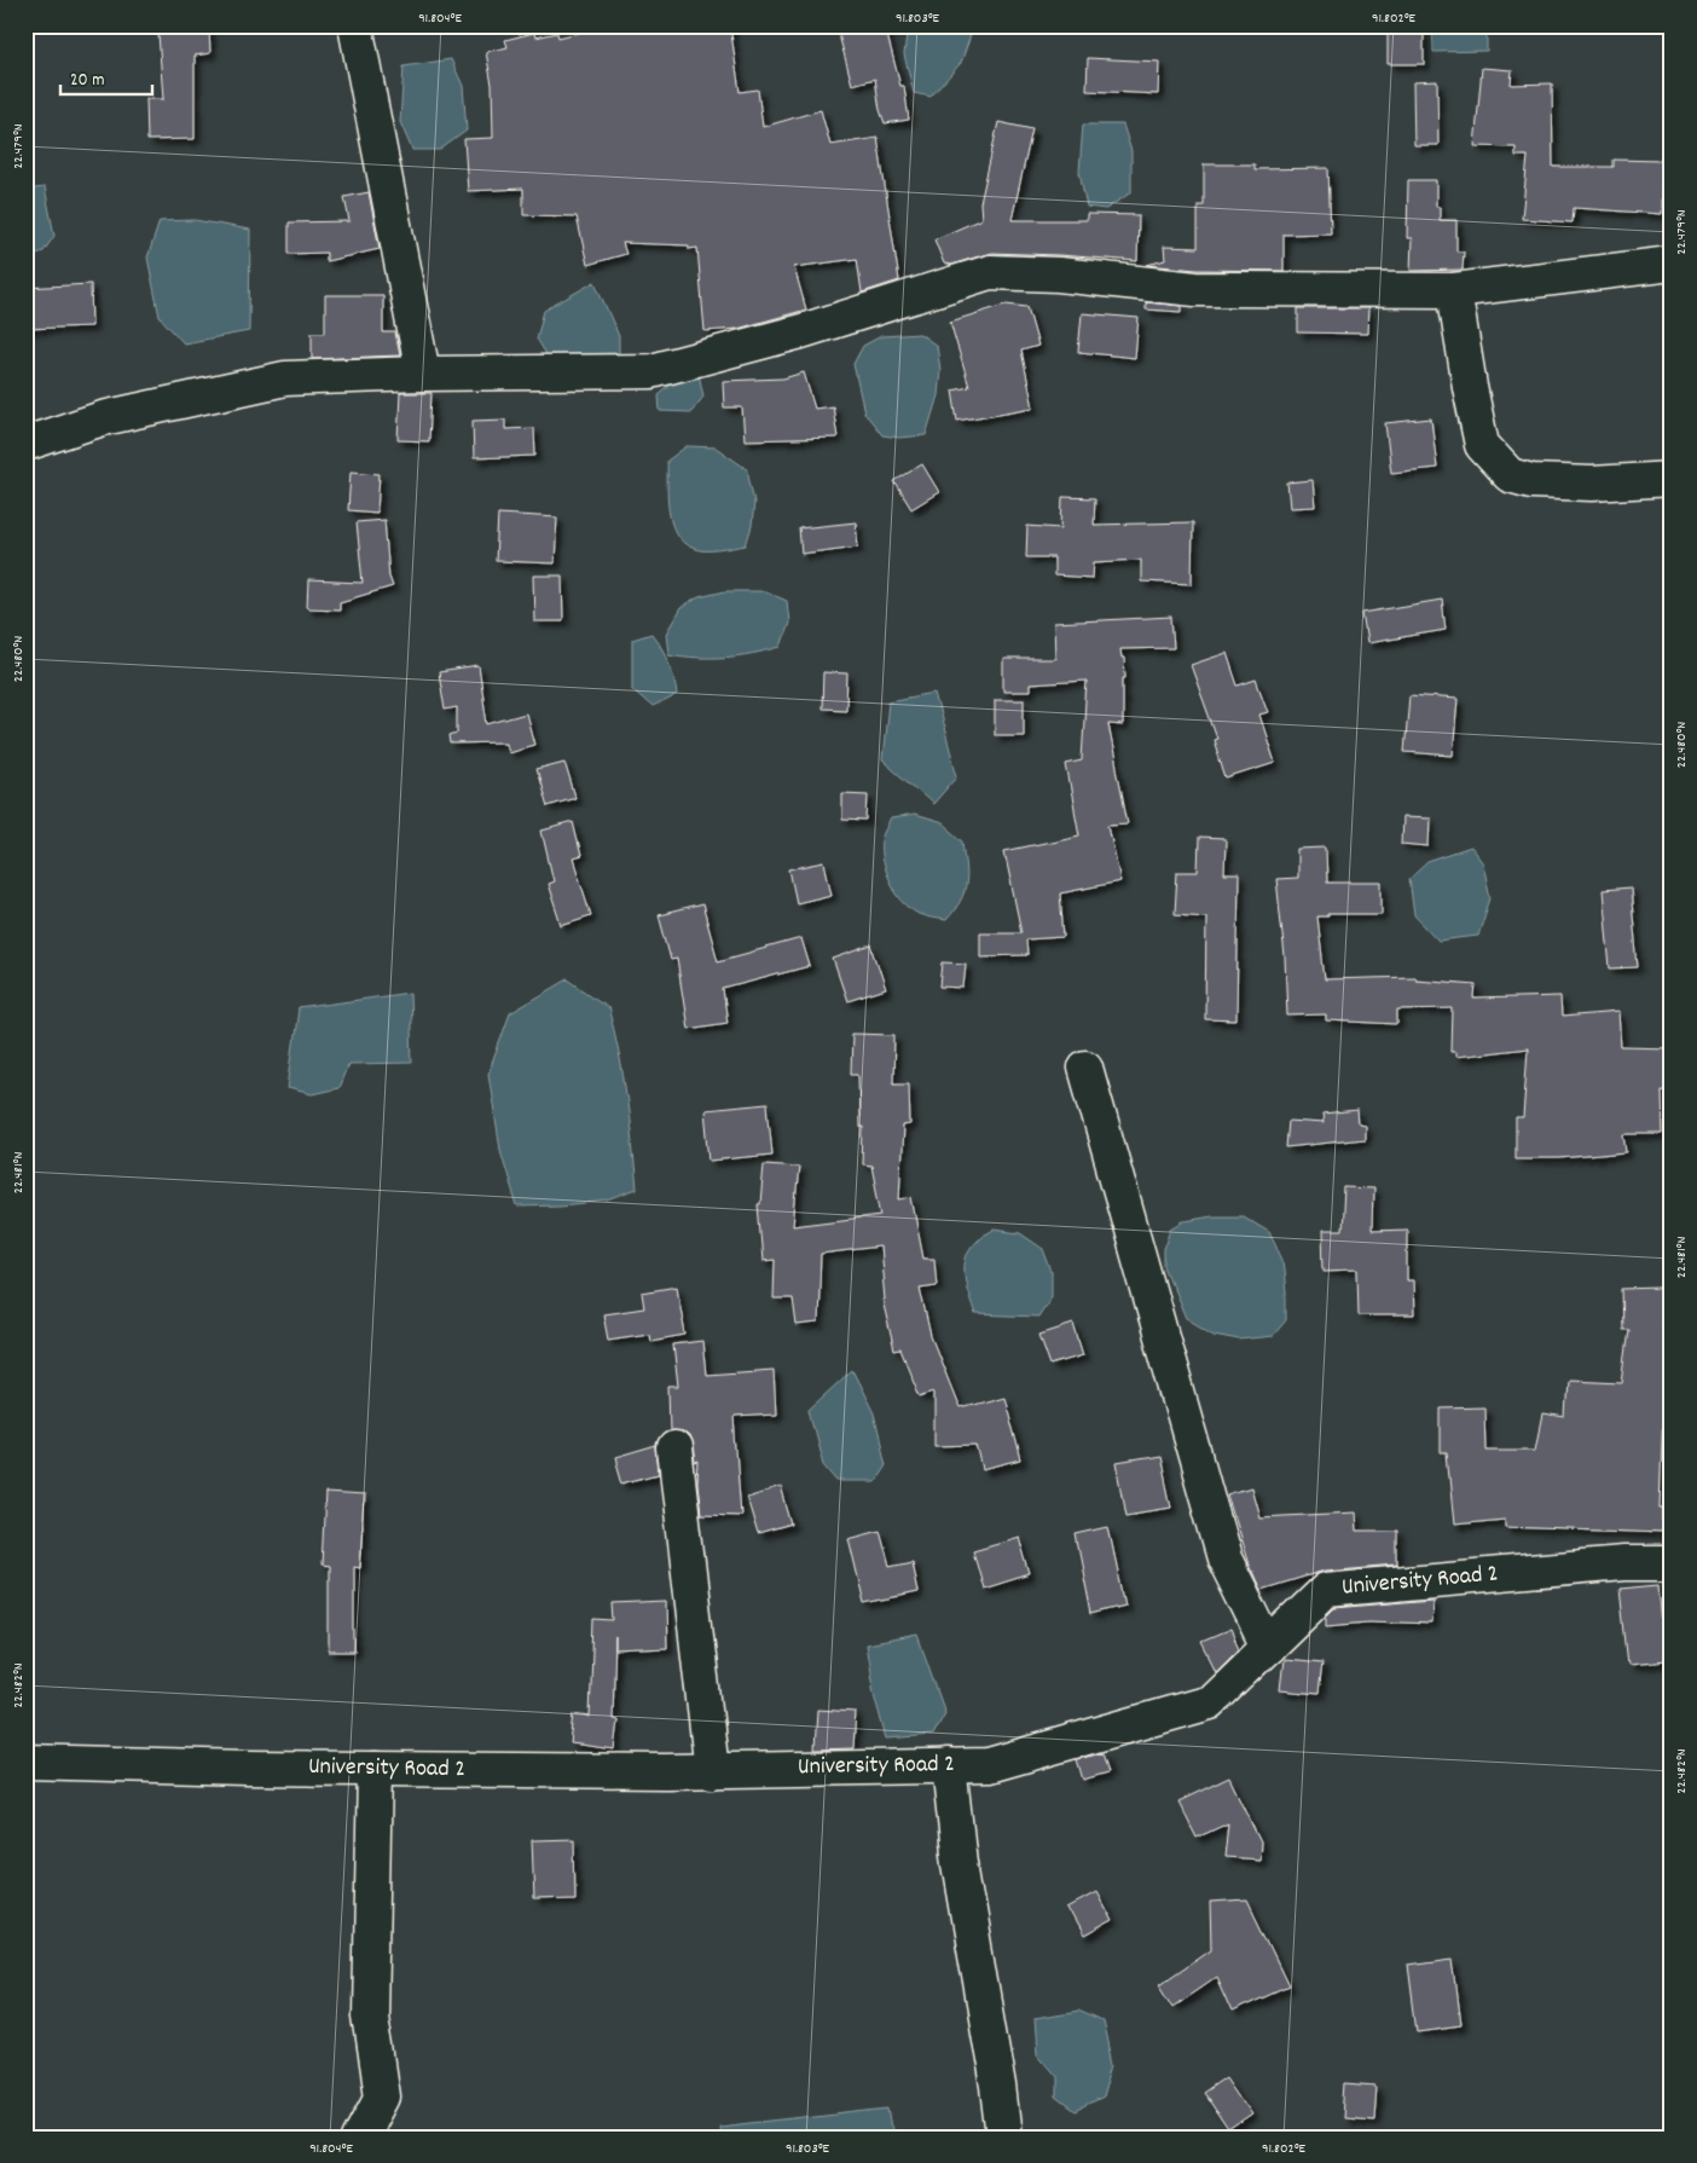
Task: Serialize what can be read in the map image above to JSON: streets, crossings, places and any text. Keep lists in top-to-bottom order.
{
  "streets": {
    "street": ["University Road 2"]
  },
  "scale_bar": "20 m",
  "coordinates": [
    "91.804°E",
    "91.803°E",
    "91.802°E",
    "22.479°N",
    "22.480°N",
    "22.481°N",
    "22.482°N"
  ]
}
